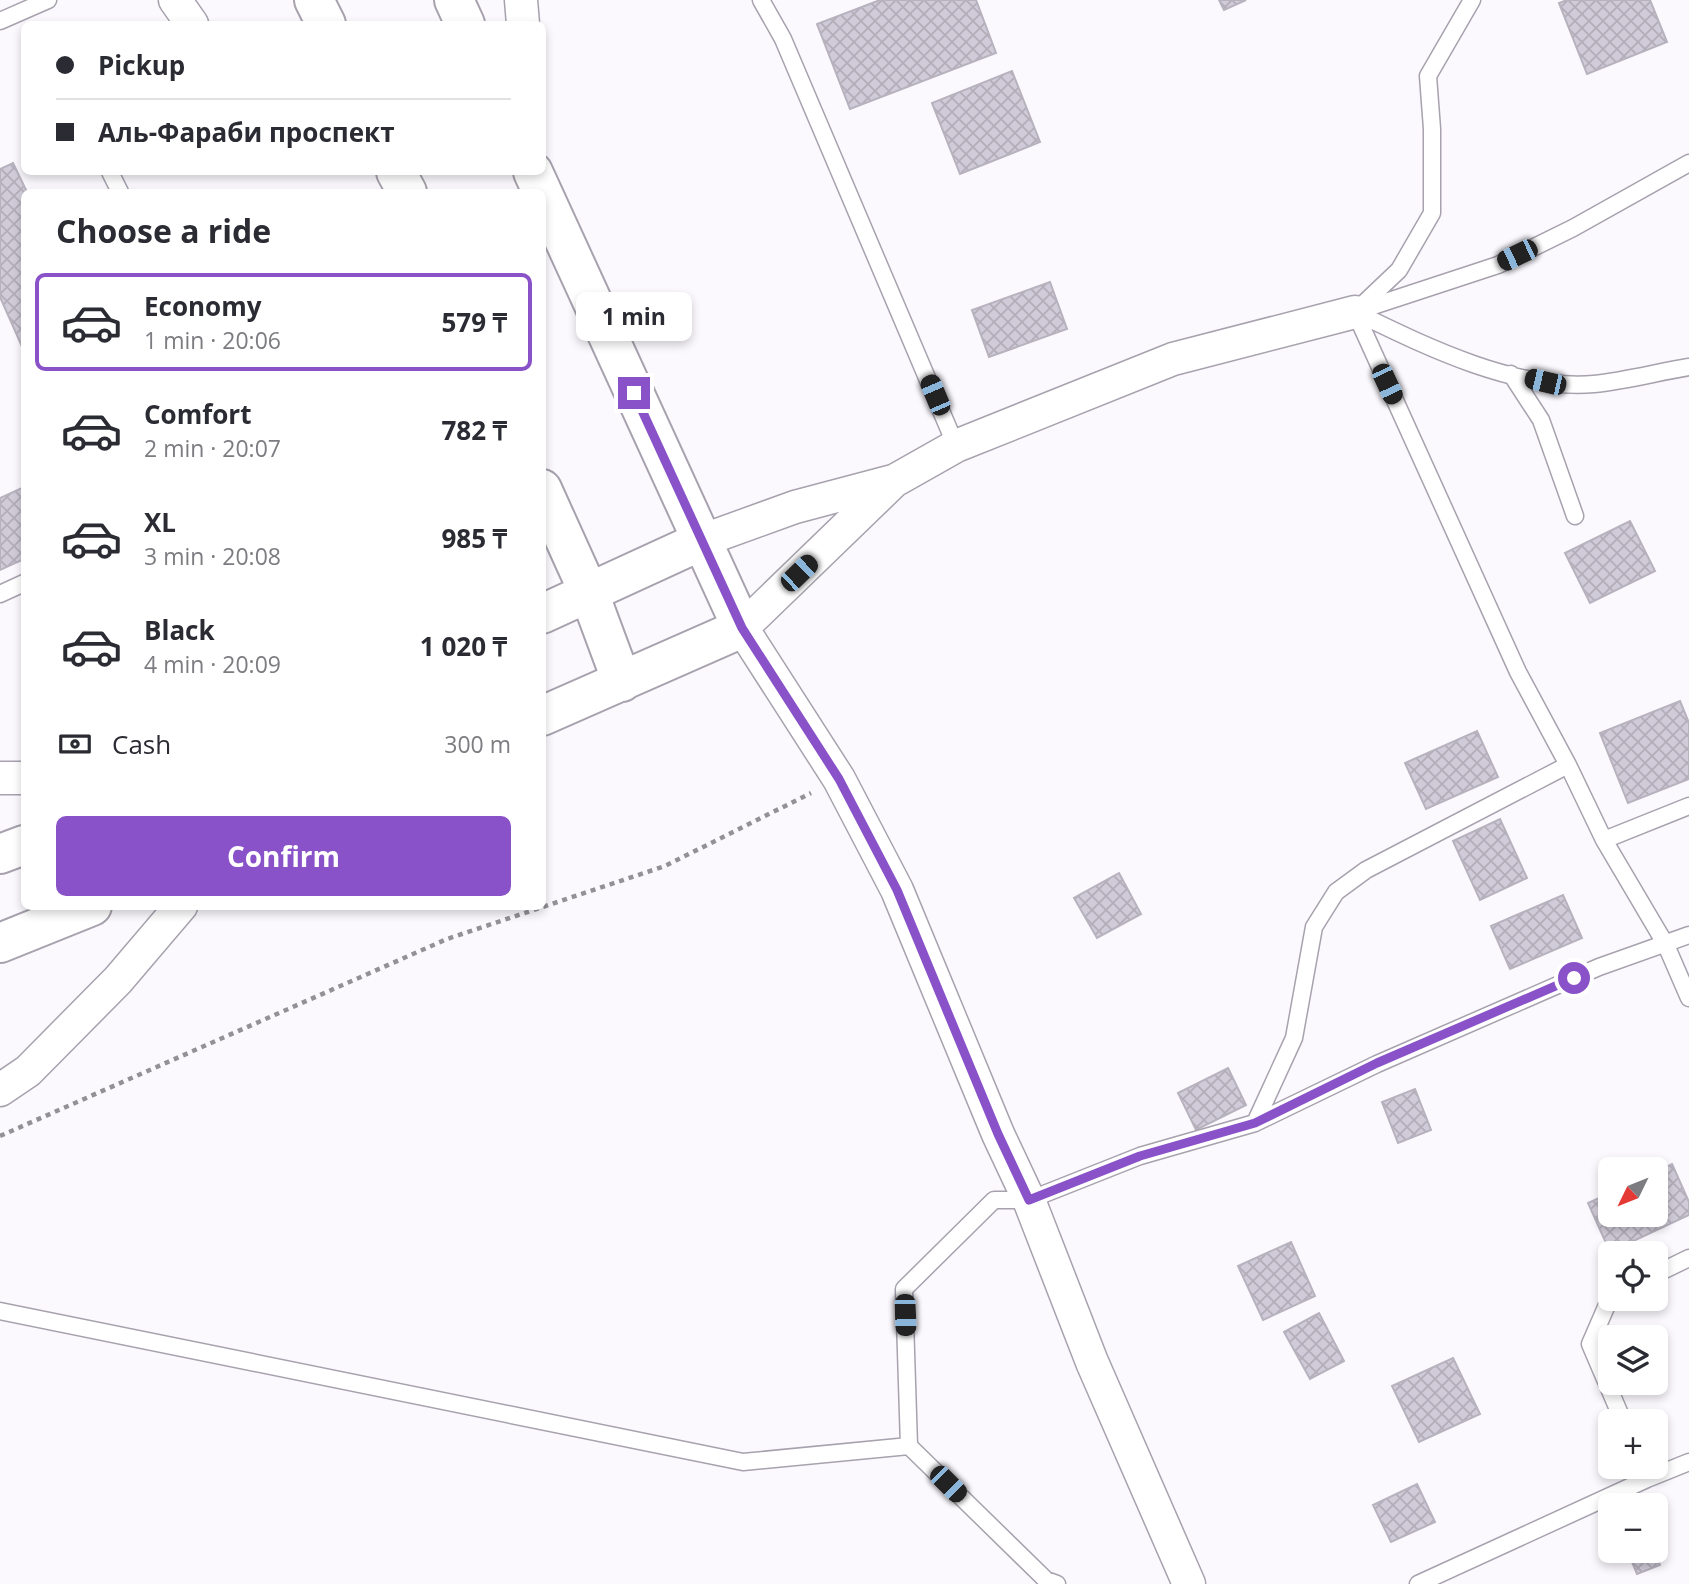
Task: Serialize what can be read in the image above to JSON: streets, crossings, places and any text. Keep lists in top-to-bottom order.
{
  "north": "bottom left",
  "page": {
    "banner": ["Pickup", "Аль-Фараби проспект"],
    "heading": "Choose a ride",
    "list": [
      {
        "name": "Economy",
        "note": "1 min · 20:06",
        "value": "579 ₸"
      },
      {
        "name": "Comfort",
        "note": "2 min · 20:07",
        "value": "782 ₸"
      },
      {
        "name": "XL",
        "note": "3 min · 20:08",
        "value": "985 ₸"
      },
      {
        "name": "Black",
        "note": "4 min · 20:09",
        "value": "1 020 ₸"
      }
    ],
    "bubble": "1 min",
    "pay": ["Cash", "300 m"],
    "buttons": "Confirm",
    "map_buttons": ["+", "−"]
  }
}
